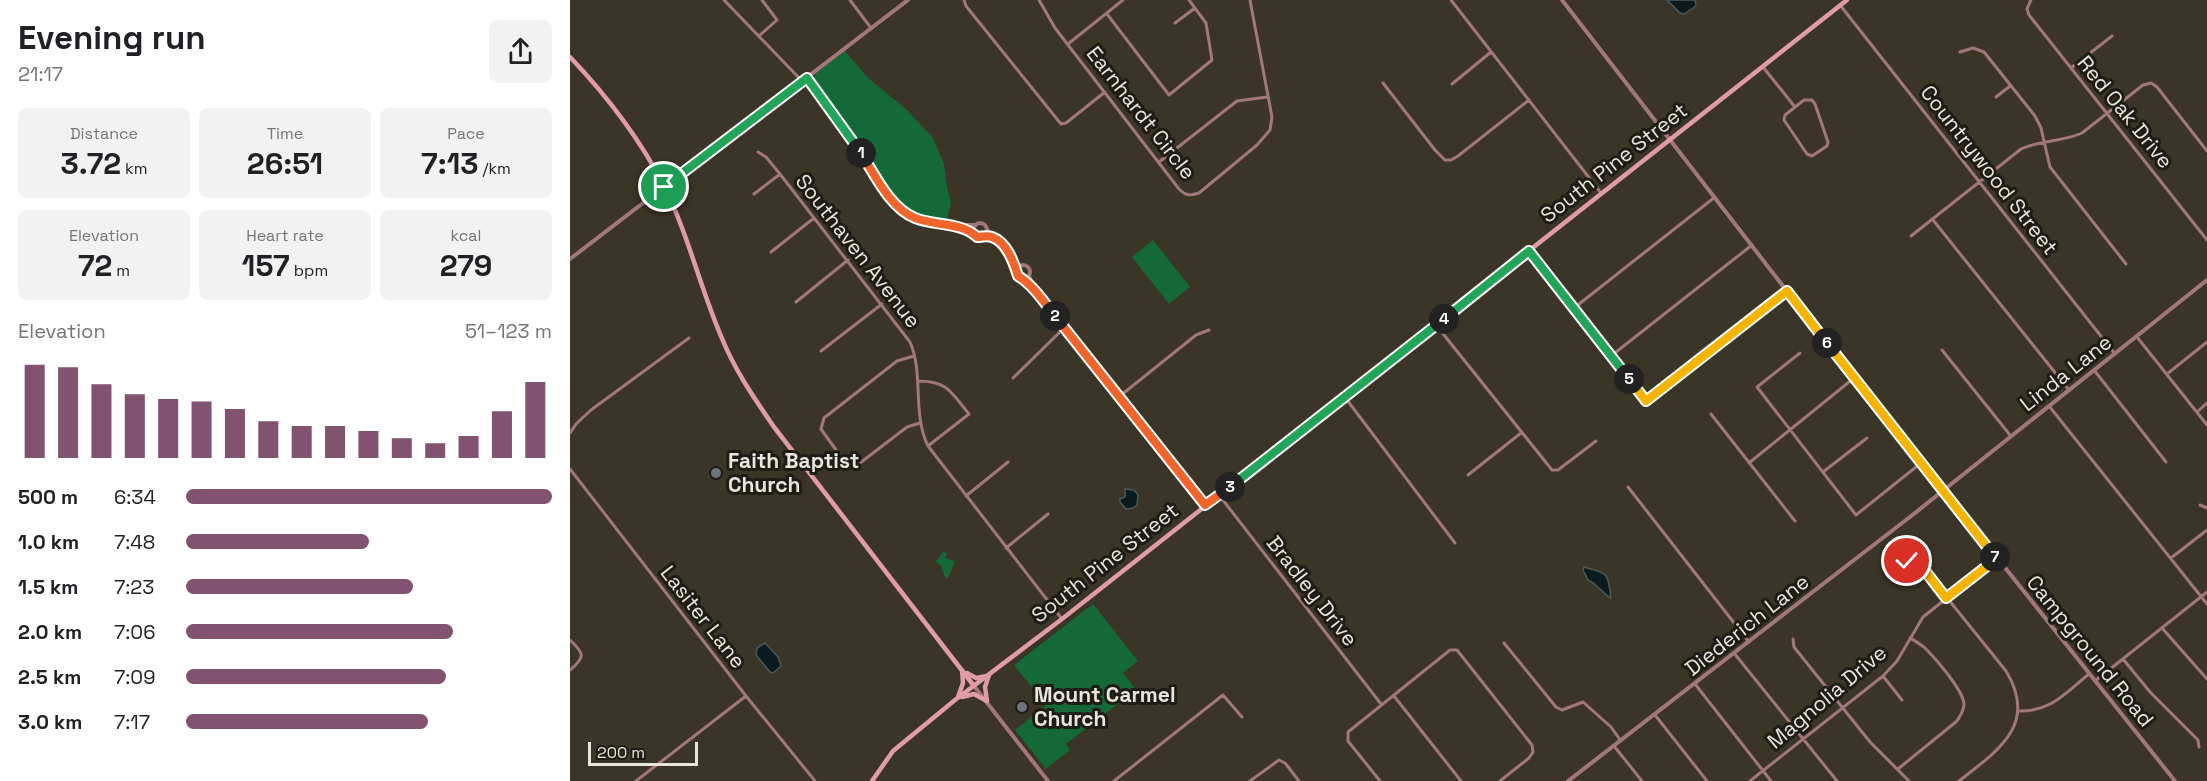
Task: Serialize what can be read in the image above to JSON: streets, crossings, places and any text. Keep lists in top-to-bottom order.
{
  "streets": {
    "main road": ["South Pine Street"],
    "street": [
      "Red Oak Drive",
      "Earnhardt Circle",
      "Countrywood Street",
      "Southaven Avenue",
      "Linda Lane",
      "Bradley Drive",
      "Lasiter Lane",
      "Diederich Lane",
      "Campground Road",
      "Magnolia Drive"
    ]
  },
  "crossings": [
    ["South Pine Street", "Countrywood Street"],
    ["South Pine Street", "Southaven Avenue"],
    ["South Pine Street", "Bradley Drive"],
    ["South Pine Street", "Campground Road"],
    ["Countrywood Street", "Linda Lane"],
    ["Linda Lane", "Diederich Lane"],
    ["Linda Lane", "Campground Road"],
    ["Diederich Lane", "Campground Road"],
    ["Campground Road", "Magnolia Drive"]
  ],
  "places": ["Faith Baptist Church", "Mount Carmel Church"],
  "scale_bar": "200 m",
  "page": {
    "heading": ["Evening run", "21:17"],
    "stats": [
      ["Distance", "3.72 km"],
      ["Time", "26:51"],
      ["Pace", "7:13 /km"],
      ["Elevation", "72 m"],
      ["Heart rate", "157 bpm"],
      ["kcal", "279"]
    ],
    "pins": [
      "1",
      "2",
      "4",
      "6",
      "5",
      "3",
      "7"
    ],
    "chart": ["Elevation", "51–123 m"],
    "list": [
      {
        "name": "500 m",
        "note": "6:34"
      },
      {
        "name": "1.0 km",
        "note": "7:48"
      },
      {
        "name": "1.5 km",
        "note": "7:23"
      },
      {
        "name": "2.0 km",
        "note": "7:06"
      },
      {
        "name": "2.5 km",
        "note": "7:09"
      },
      {
        "name": "3.0 km",
        "note": "7:17"
      }
    ],
    "scale": "200 m"
  }
}
